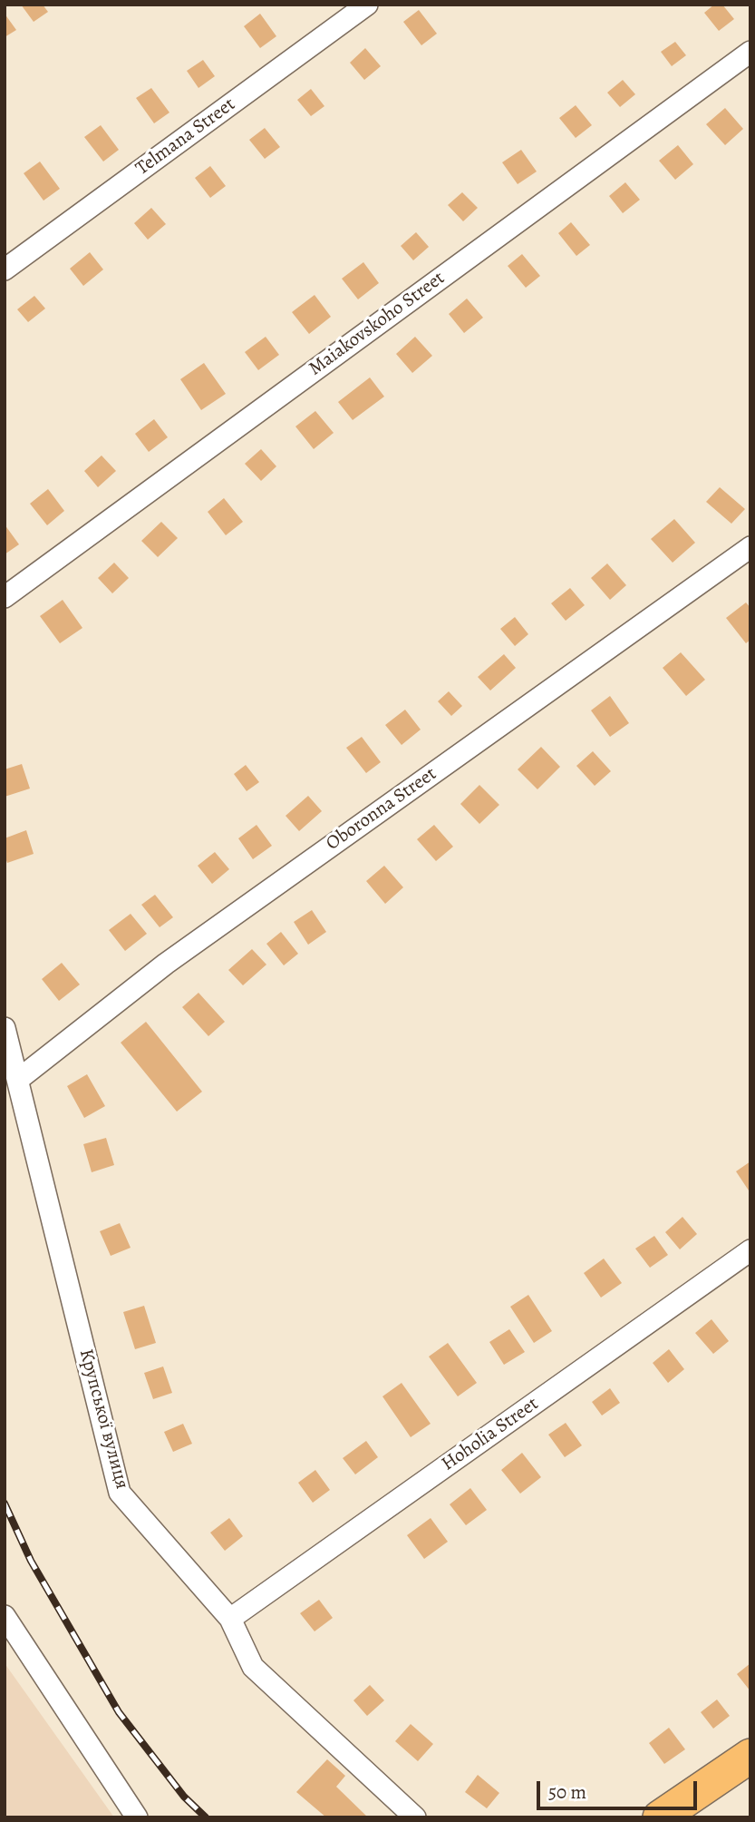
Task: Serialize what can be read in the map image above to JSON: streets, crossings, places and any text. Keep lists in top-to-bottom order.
{
  "streets": {
    "street": [
      "Telmana Street",
      "Maiakovskoho Street",
      "Oboronna Street",
      "Крупської вулиця",
      "Hoholia Street"
    ]
  },
  "crossings": [
    ["Oboronna Street", "Крупської вулиця"],
    ["Крупської вулиця", "Hoholia Street"]
  ],
  "scale_bar": "50 m"
}
